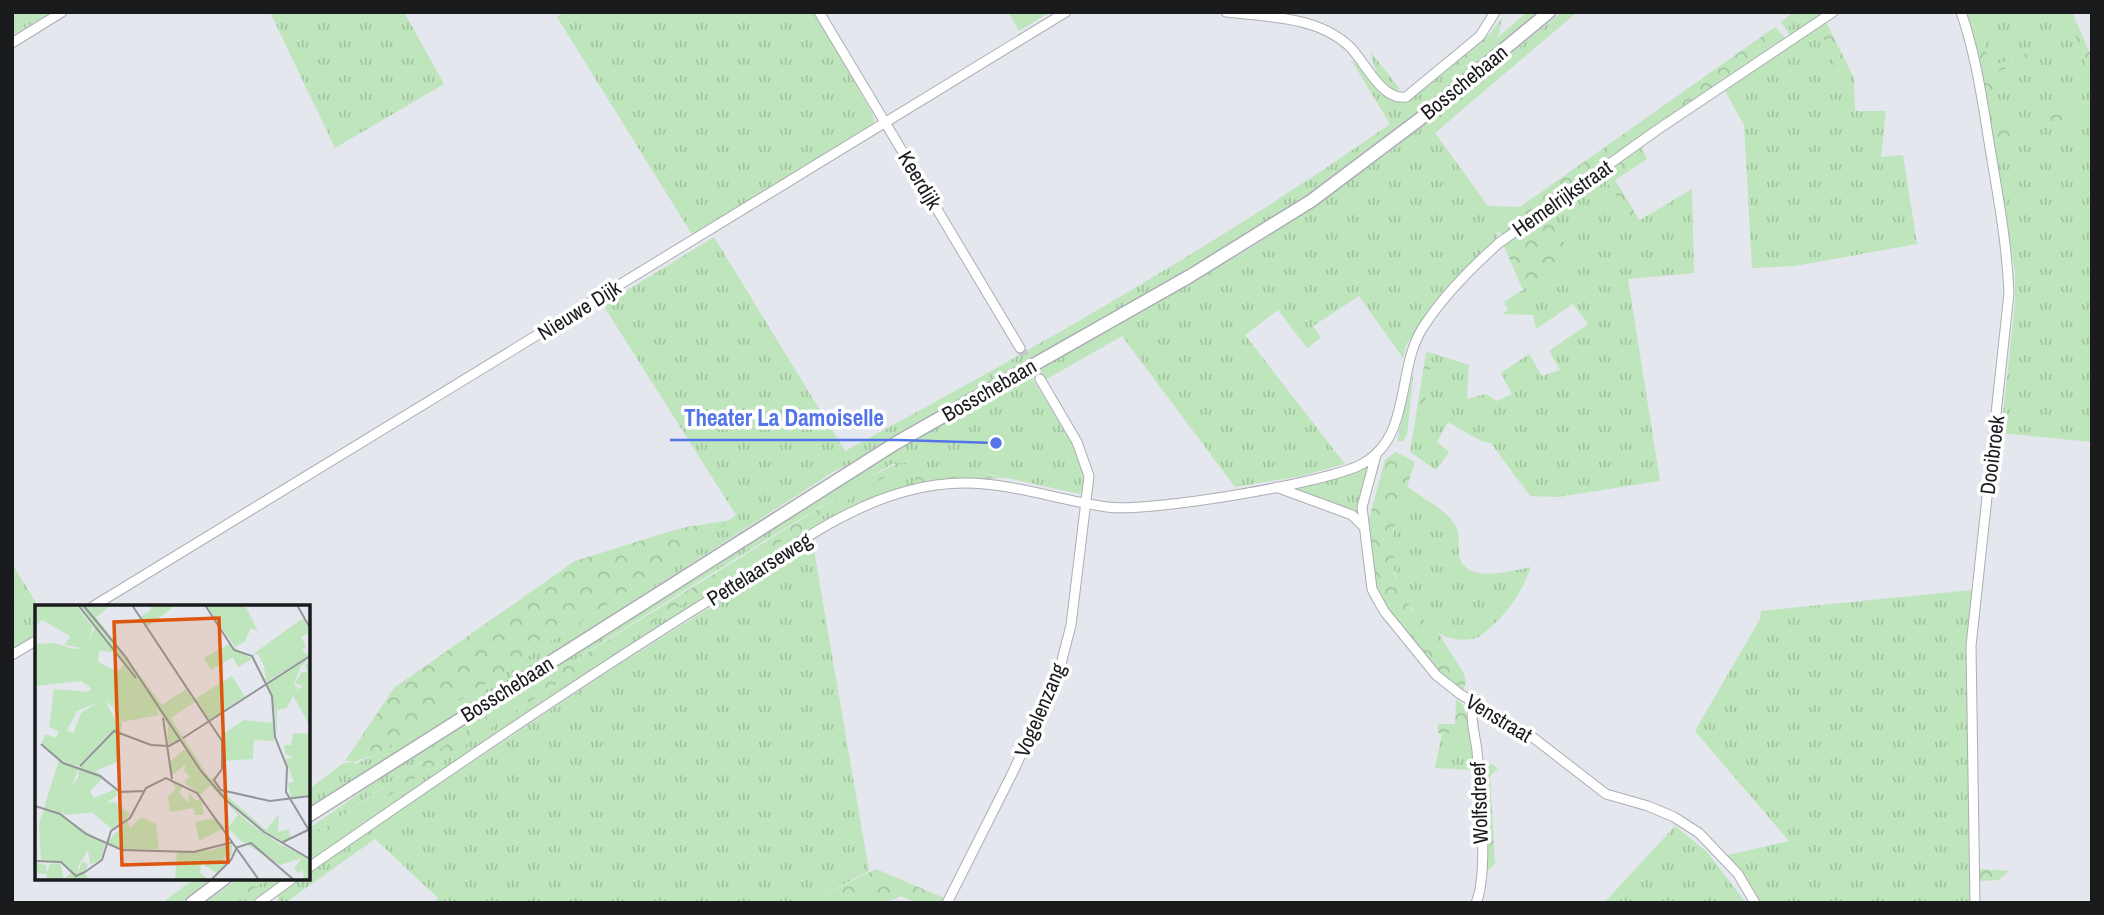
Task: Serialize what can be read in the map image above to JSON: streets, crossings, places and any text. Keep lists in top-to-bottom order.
{
  "streets": {
    "main road": ["Bosschebaan"],
    "street": [
      "Keerdijk",
      "Hemelrijkstraat",
      "Nieuwe Dijk",
      "Dooibroek",
      "Pettelaarseweg",
      "Vogelenzang",
      "Venstraat",
      "Wolfsdreef"
    ]
  },
  "crossings": [
    ["Keerdijk", "Nieuwe Dijk"],
    ["Hemelrijkstraat", "Pettelaarseweg"],
    ["Hemelrijkstraat", "Venstraat"],
    ["Pettelaarseweg", "Vogelenzang"],
    ["Pettelaarseweg", "Venstraat"],
    ["Venstraat", "Wolfsdreef"]
  ],
  "places": ["Theater La Damoiselle"]
}
